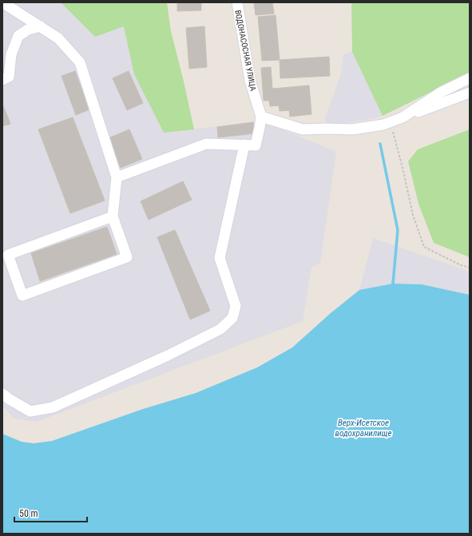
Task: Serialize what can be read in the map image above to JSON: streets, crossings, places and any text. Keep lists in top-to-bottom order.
{
  "streets": {
    "street": ["ВОДОНАСОСНАЯ УЛИЦА"]
  },
  "water": ["Верх-Исетское водохранилище"],
  "scale_bar": "50 m"
}
